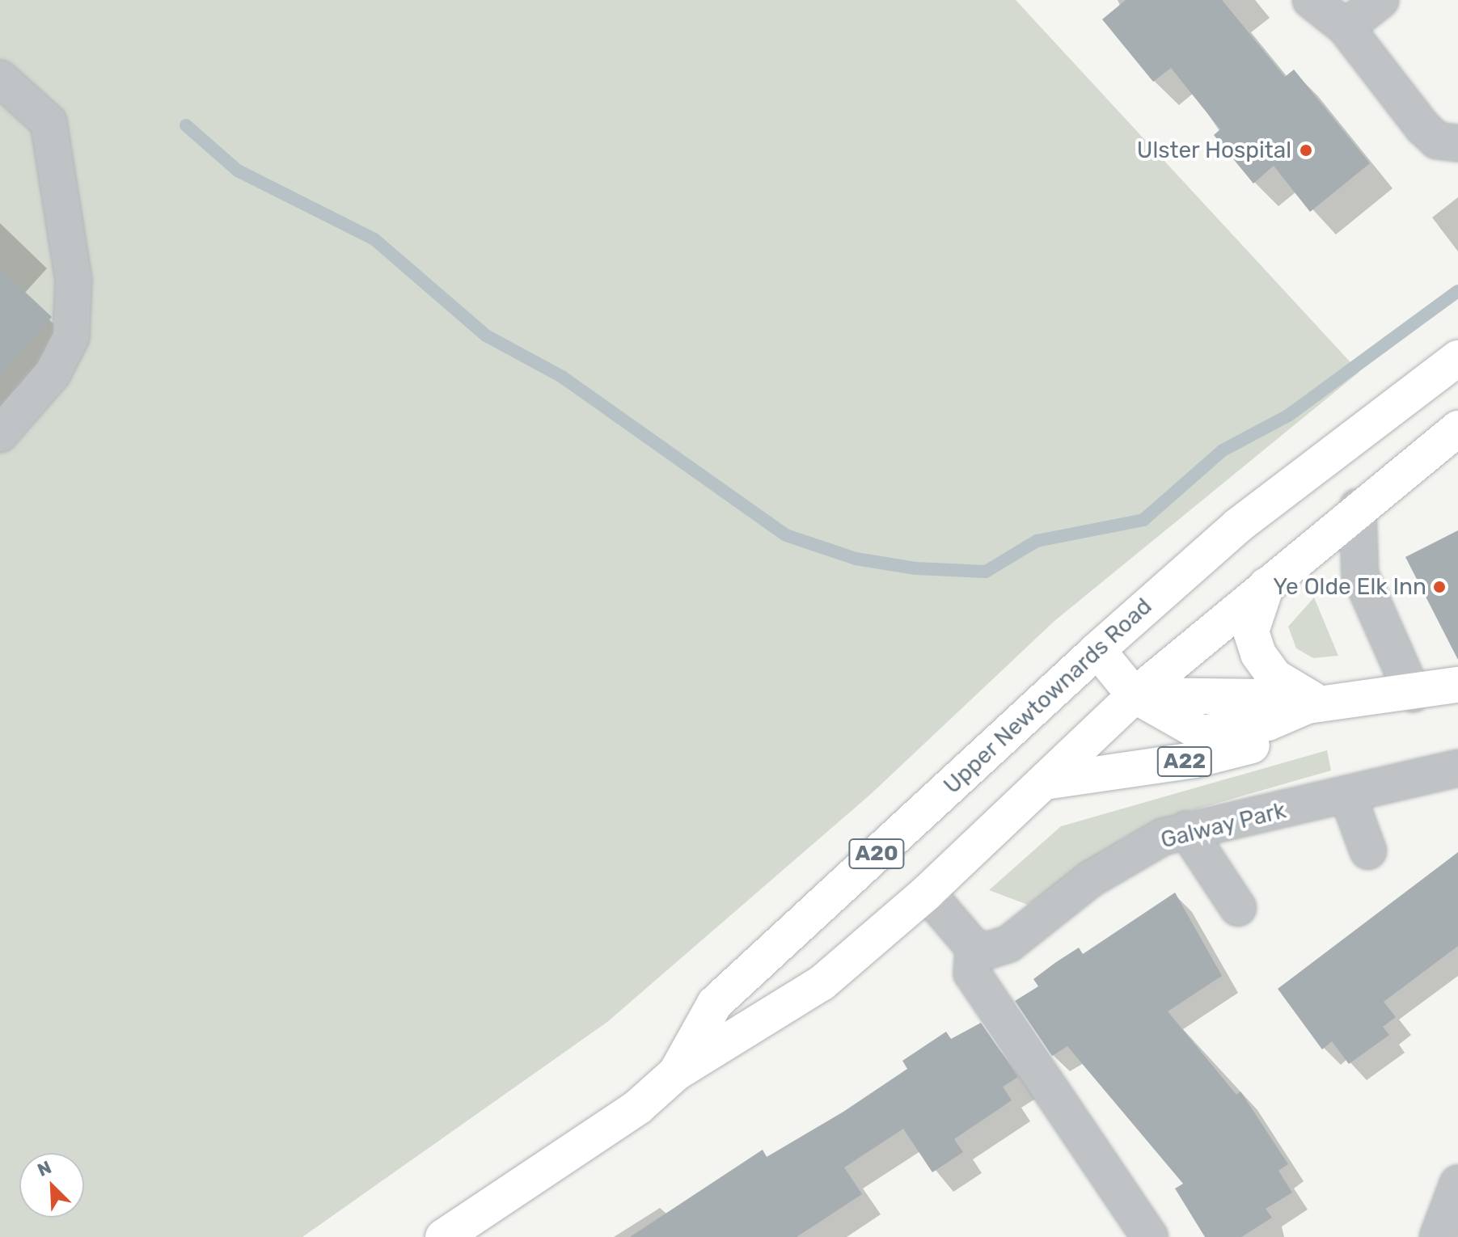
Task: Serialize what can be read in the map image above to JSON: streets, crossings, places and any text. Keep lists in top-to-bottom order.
{
  "streets": {
    "highway": ["Upper Newtownards Road", "A22", "A20"],
    "street": ["Galway Park"]
  },
  "crossings": [
    ["Upper Newtownards Road", "A22"]
  ],
  "places": ["Ulster Hospital", "Ye Olde Elk Inn"],
  "north": "top left"
}
